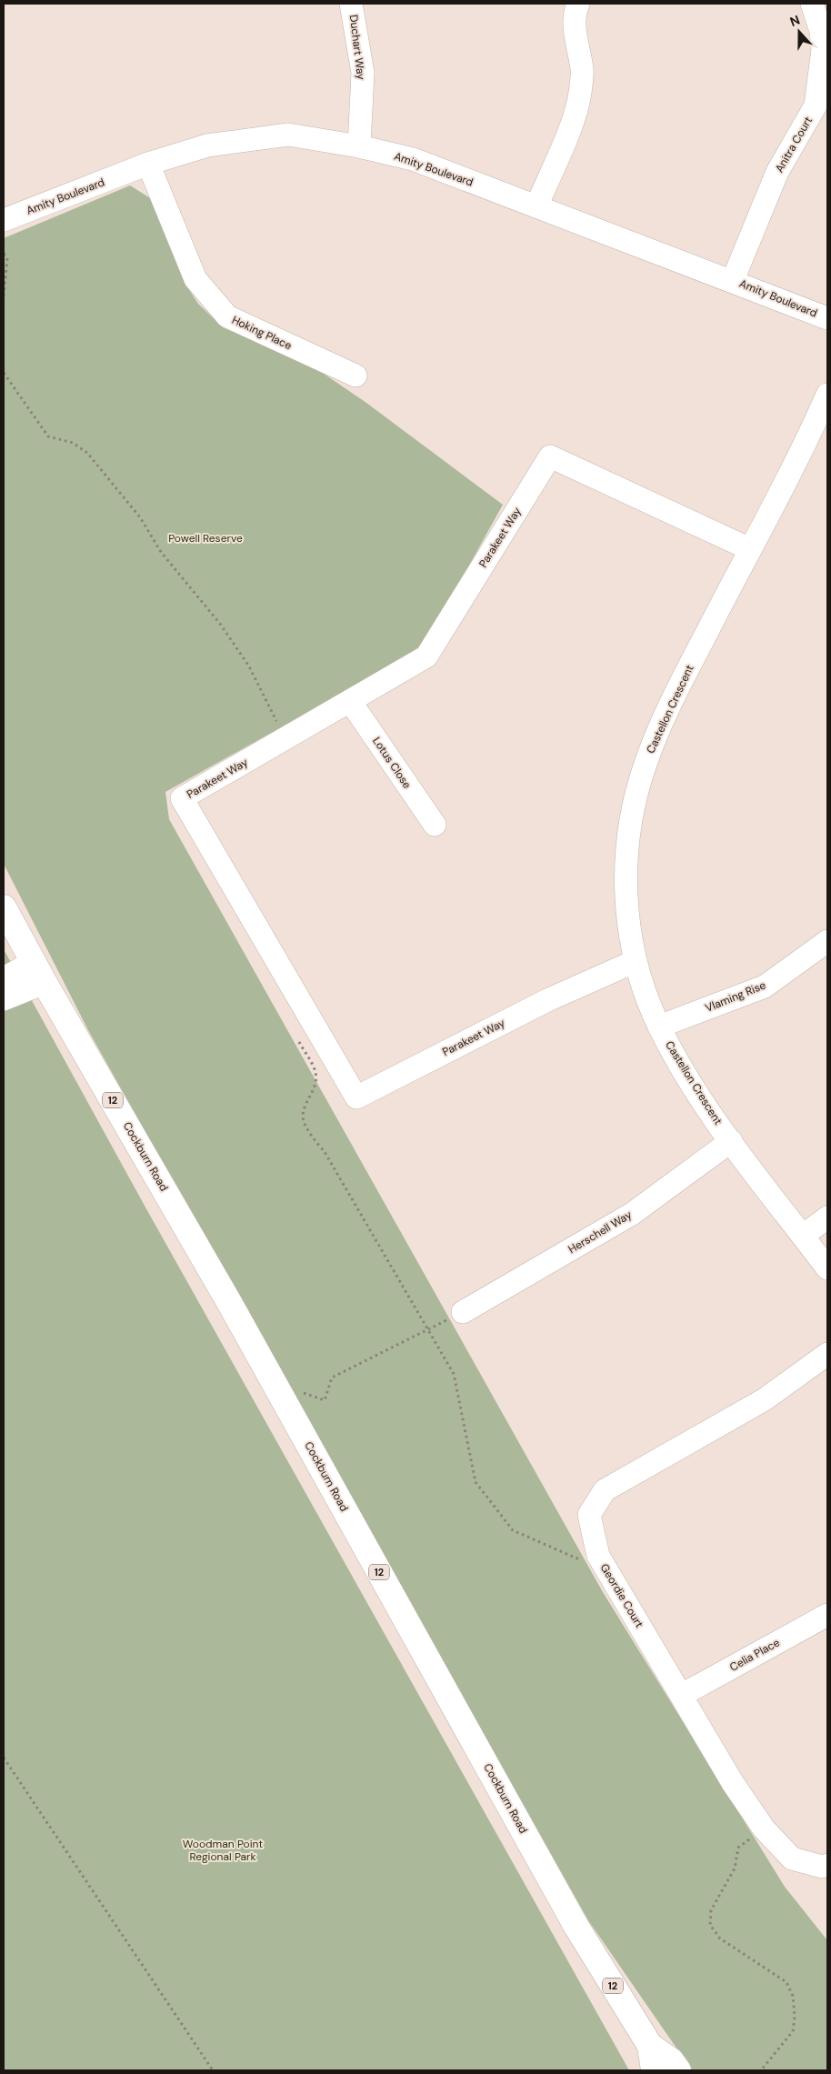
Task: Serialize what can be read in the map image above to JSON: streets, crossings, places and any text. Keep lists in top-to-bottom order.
{
  "streets": {
    "main road": ["12", "Cockburn Road"],
    "street": [
      "Duchart Way",
      "Anitra Court",
      "Amity Boulevard",
      "Hoking Place",
      "Parakeet Way",
      "Castellon Crescent",
      "Lotus Close",
      "Vlaming Rise",
      "Herschell Way",
      "Geordie Court",
      "Celia Place"
    ]
  },
  "crossings": [
    ["Duchart Way", "Amity Boulevard"],
    ["Anitra Court", "Amity Boulevard"],
    ["Amity Boulevard", "Hoking Place"],
    ["Parakeet Way", "Castellon Crescent"],
    ["Parakeet Way", "Lotus Close"],
    ["Castellon Crescent", "Vlaming Rise"],
    ["Castellon Crescent", "Herschell Way"],
    ["Geordie Court", "Celia Place"]
  ],
  "parks": ["Powell Reserve", "Woodman Point Regional Park"],
  "north": "top"
}
